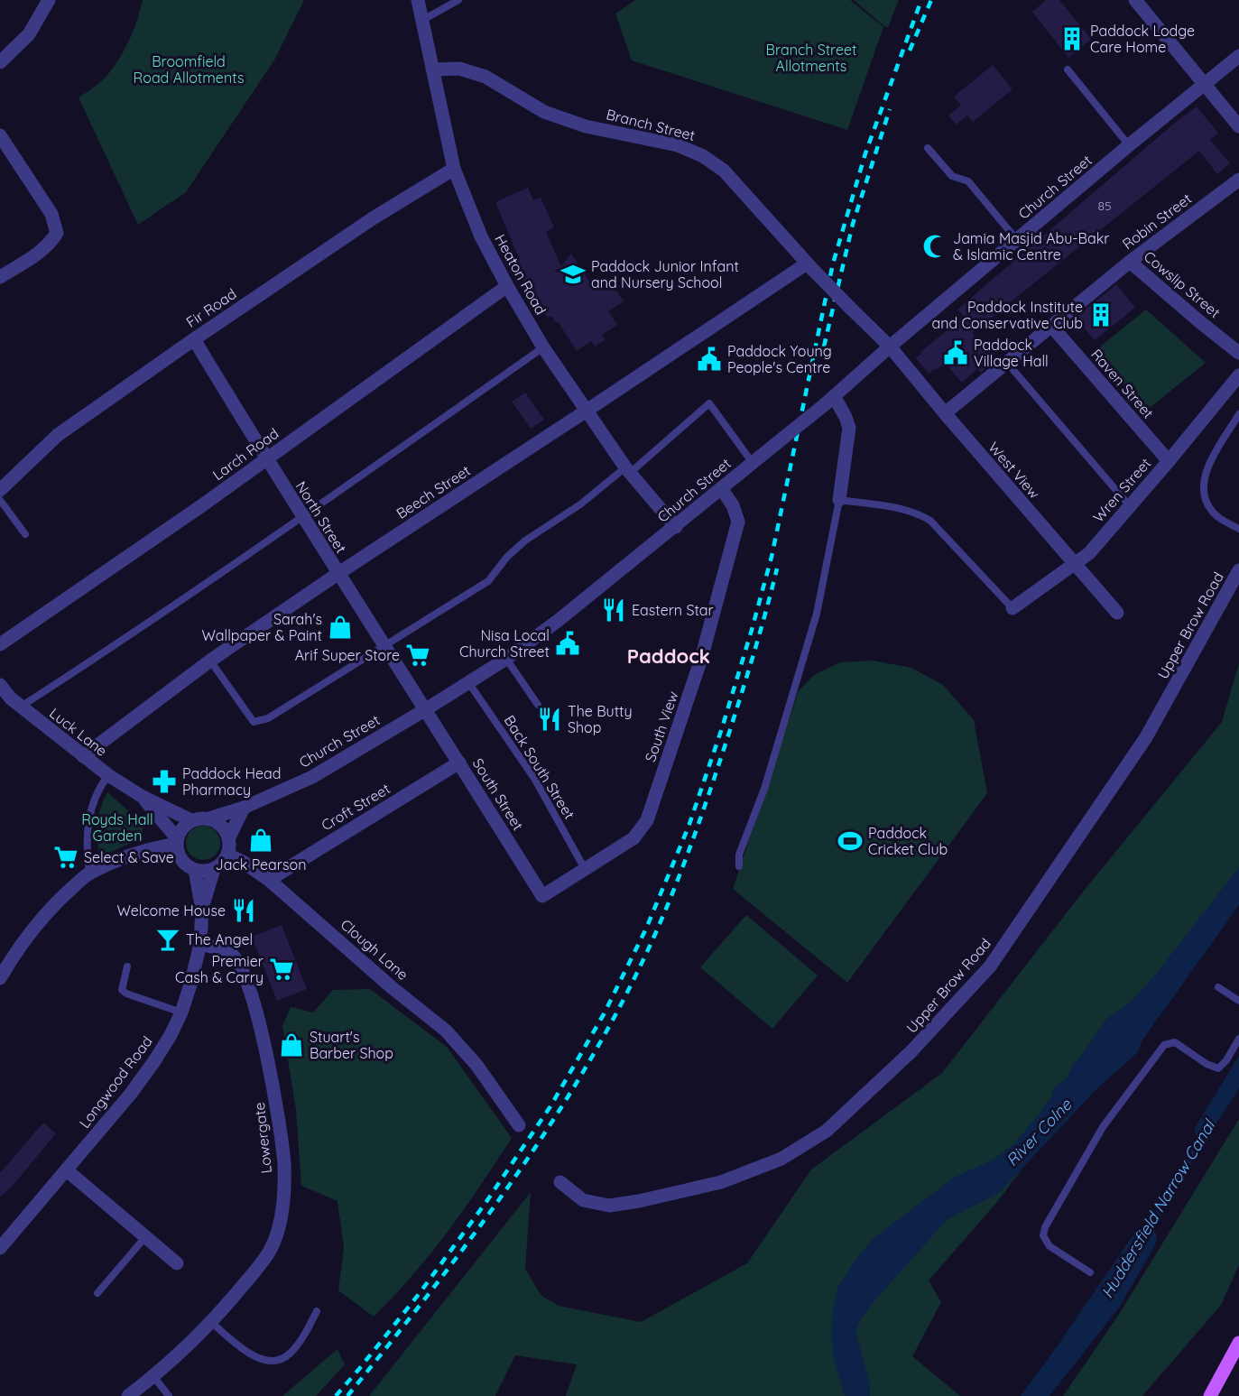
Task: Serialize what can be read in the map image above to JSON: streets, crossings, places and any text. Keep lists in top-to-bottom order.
{
  "streets": {
    "street": [
      "Branch Street",
      "Church Street",
      "Robin Street",
      "Heaton Road",
      "Cowslip Street",
      "Fir Road",
      "Raven Street",
      "Larch Road",
      "West View",
      "Wren Street",
      "Beech Street",
      "North Street",
      "Upper Brow Road",
      "South View",
      "Luck Lane",
      "South Street",
      "Croft Street",
      "Clough Lane",
      "Longwood Road",
      "Lowergate"
    ],
    "lane": ["Back South Street"]
  },
  "crossings": [
    ["Branch Street", "Church Street"],
    ["Branch Street", "Heaton Road"],
    ["Branch Street", "West View"],
    ["Branch Street", "Beech Street"],
    ["Church Street", "Heaton Road"],
    ["Church Street", "West View"],
    ["Church Street", "North Street"],
    ["Church Street", "South View"],
    ["Church Street", "Luck Lane"],
    ["Church Street", "Back South Street"],
    ["Church Street", "South Street"],
    ["Church Street", "Clough Lane"],
    ["Church Street", "Longwood Road"],
    ["Robin Street", "Cowslip Street"],
    ["Robin Street", "Raven Street"],
    ["Robin Street", "West View"],
    ["Heaton Road", "Fir Road"],
    ["Heaton Road", "Larch Road"],
    ["Heaton Road", "Beech Street"],
    ["Fir Road", "North Street"],
    ["Raven Street", "Wren Street"],
    ["Larch Road", "North Street"],
    ["West View", "Wren Street"],
    ["Beech Street", "North Street"],
    ["Beech Street", "Luck Lane"],
    ["North Street", "South Street"],
    ["South View", "Back South Street"],
    ["South View", "South Street"],
    ["Luck Lane", "Clough Lane"],
    ["Luck Lane", "Longwood Road"],
    ["South Street", "Croft Street"],
    ["Croft Street", "Clough Lane"],
    ["Clough Lane", "Longwood Road"],
    ["Longwood Road", "Lowergate"]
  ],
  "districts": ["Paddock"],
  "water": ["River Colne", "Huddersfield Narrow Canal"],
  "parks": ["Branch Street Allotments", "Broomfield Road Allotments", "Royds Hall Garden"],
  "places": {
    "building": ["Paddock Lodge Care Home", "Paddock Institute and Conservative Club"],
    "mosque": ["Jamia Masjid Abu-Bakr & Islamic Centre"],
    "school or university": ["Paddock Junior Infant and Nursery School"],
    "public building": ["Paddock Village Hall", "Paddock Young People's Centre", "Nisa Local Church Street"],
    "restaurant": ["Eastern Star", "The Butty Shop", "Welcome House"],
    "shop": ["Sarah's Wallpaper & Paint", "Jack Pearson", "Stuart's Barber Shop"],
    "supermarket": ["Arif Super Store", "Select & Save", "Premier Cash & Carry"],
    "pharmacy": ["Paddock Head Pharmacy"],
    "sports": ["Paddock Cricket Club"],
    "bar": ["The Angel"]
  },
  "house_numbers": ["85"]
}
